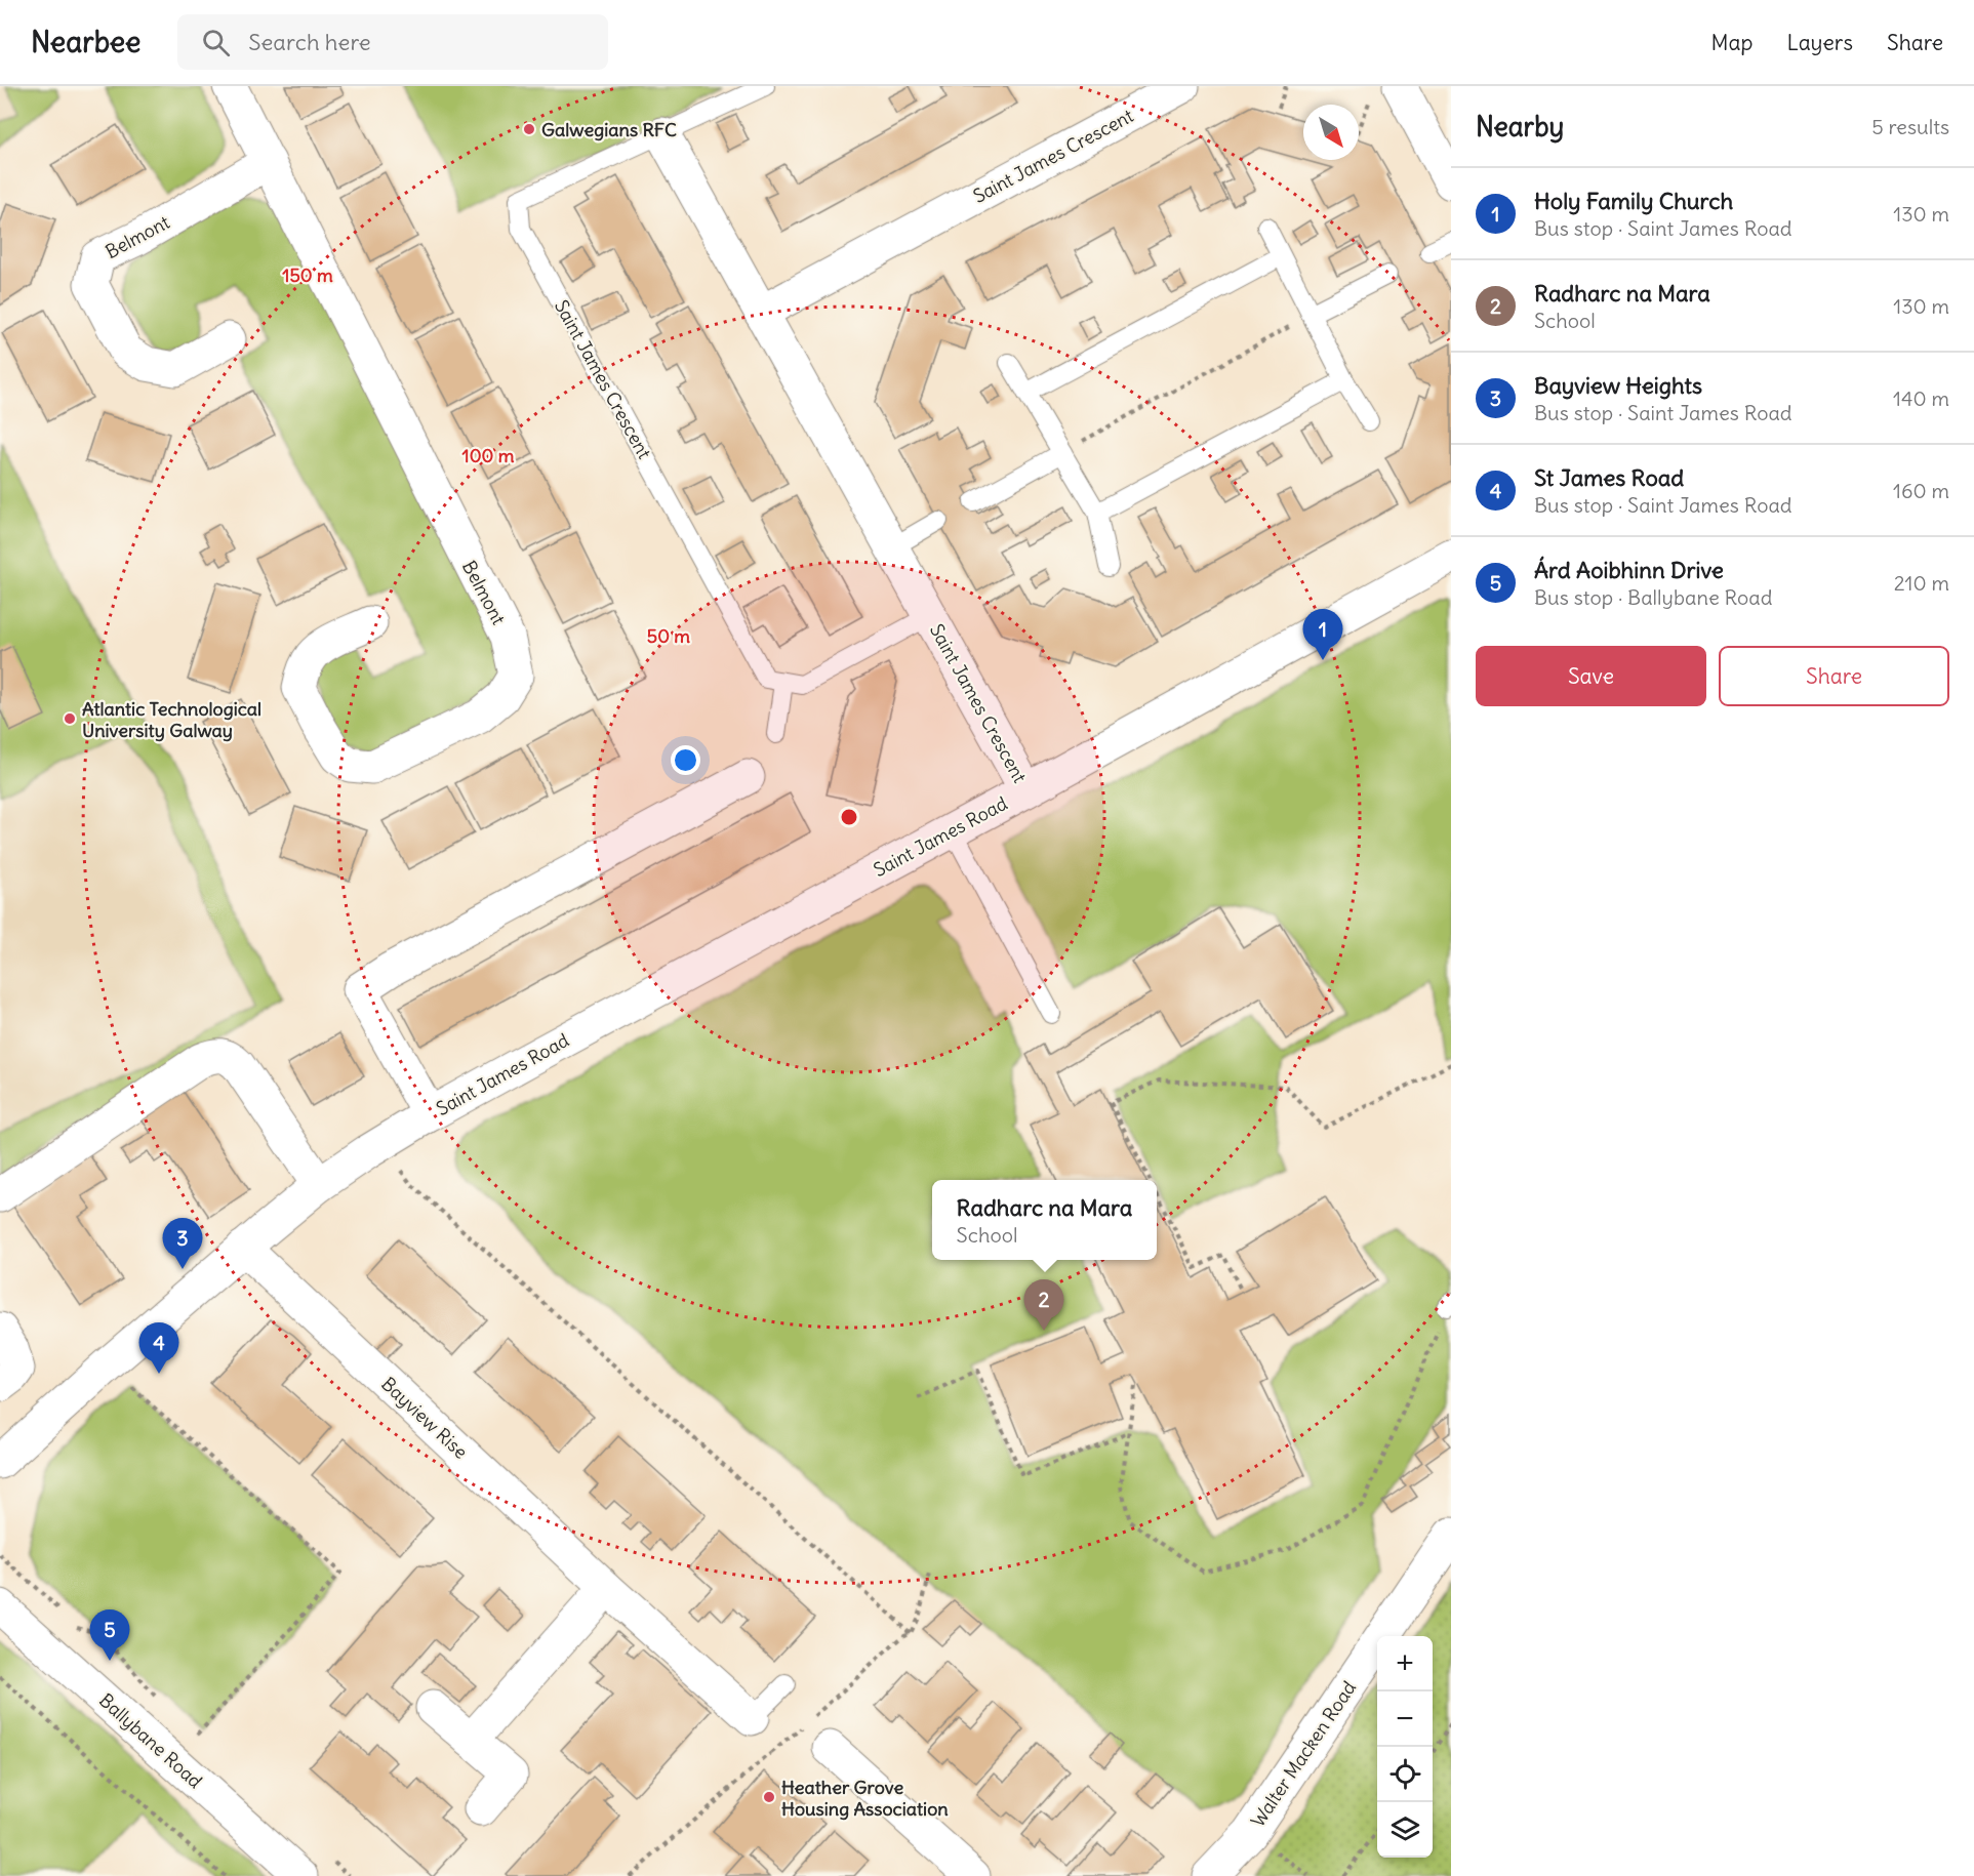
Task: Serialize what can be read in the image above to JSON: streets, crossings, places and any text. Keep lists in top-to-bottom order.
{
  "streets": {
    "street": [
      "Saint James Crescent",
      "Belmont",
      "Saint James Road",
      "Bayview Rise",
      "Ballybane Road",
      "Walter Macken Road"
    ]
  },
  "crossings": [
    ["Saint James Crescent", "Saint James Road"],
    ["Saint James Road", "Bayview Rise"]
  ],
  "places": ["Galwegians RFC", "Atlantic Technological University Galway", "Heather Grove Housing Association"],
  "north": "bottom right",
  "page": {
    "header": "Nearbee",
    "search": "Search here",
    "nav": ["Map", "Layers", "Share"],
    "heading": ["Nearby", "5 results"],
    "list": [
      {
        "mark": "1",
        "name": "Holy Family Church",
        "note": "Bus stop · Saint James Road",
        "value": "130 m"
      },
      {
        "mark": "2",
        "name": "Radharc na Mara",
        "note": "School",
        "value": "130 m"
      },
      {
        "mark": "3",
        "name": "Bayview Heights",
        "note": "Bus stop · Saint James Road",
        "value": "140 m"
      },
      {
        "mark": "4",
        "name": "St James Road",
        "note": "Bus stop · Saint James Road",
        "value": "160 m"
      },
      {
        "mark": "5",
        "name": "Árd Aoibhinn Drive",
        "note": "Bus stop · Ballybane Road",
        "value": "210 m"
      }
    ],
    "pins": [
      "1",
      "3",
      "2",
      "4",
      "5"
    ],
    "buttons": ["Save", "Share"],
    "popup": ["Radharc na Mara", "School"],
    "map_buttons": ["+", "−"]
  },
  "rings": ["150 m", "100 m", "50 m"]
}
